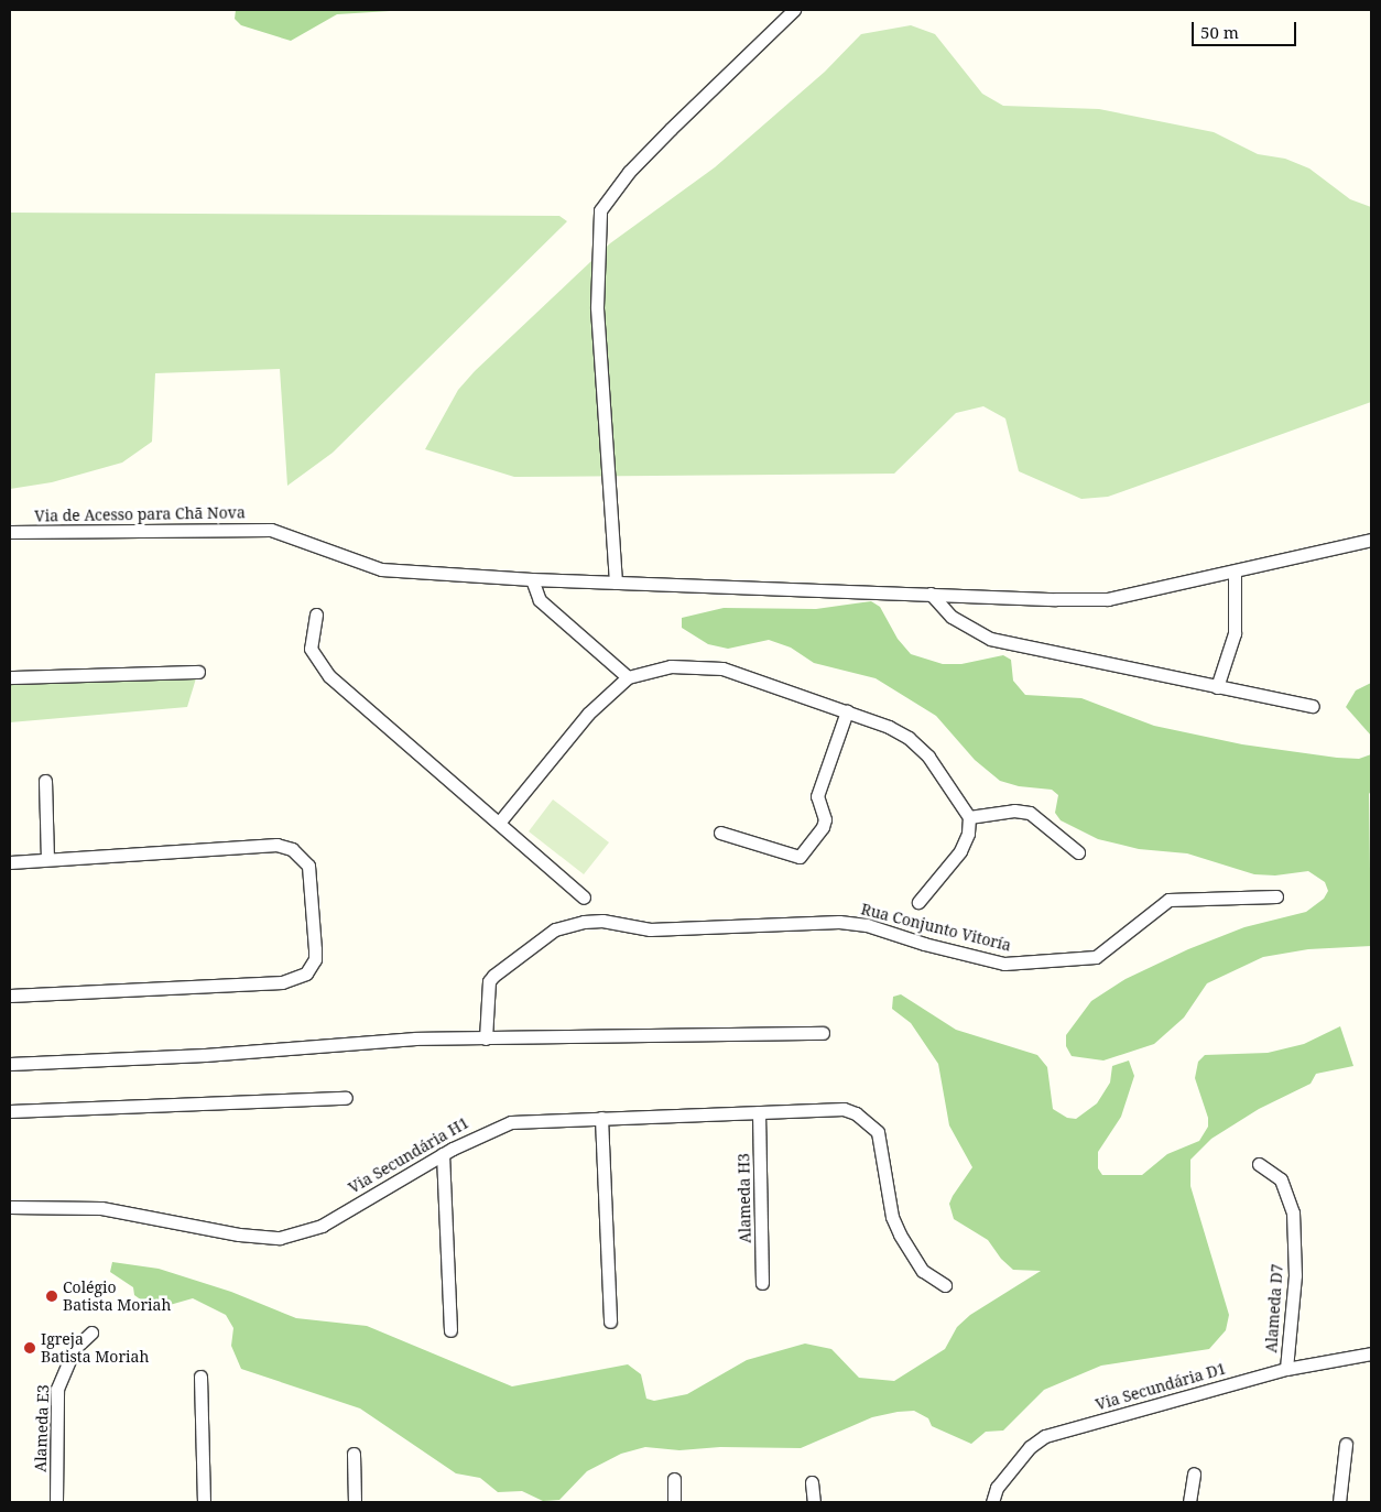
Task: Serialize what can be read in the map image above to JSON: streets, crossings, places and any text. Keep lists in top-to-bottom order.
{
  "streets": {
    "street": [
      "Via de Acesso para Chã Nova",
      "Rua Conjunto Vitoría",
      "Via Secundária H1",
      "Alameda H3",
      "Alameda D7",
      "Via Secundária D1",
      "Alameda E3"
    ]
  },
  "crossings": [
    ["Via Secundária H1", "Alameda H3"],
    ["Alameda D7", "Via Secundária D1"]
  ],
  "places": ["Colégio Batista Moriah", "Igreja Batista Moriah"],
  "scale_bar": "50 m"
}
